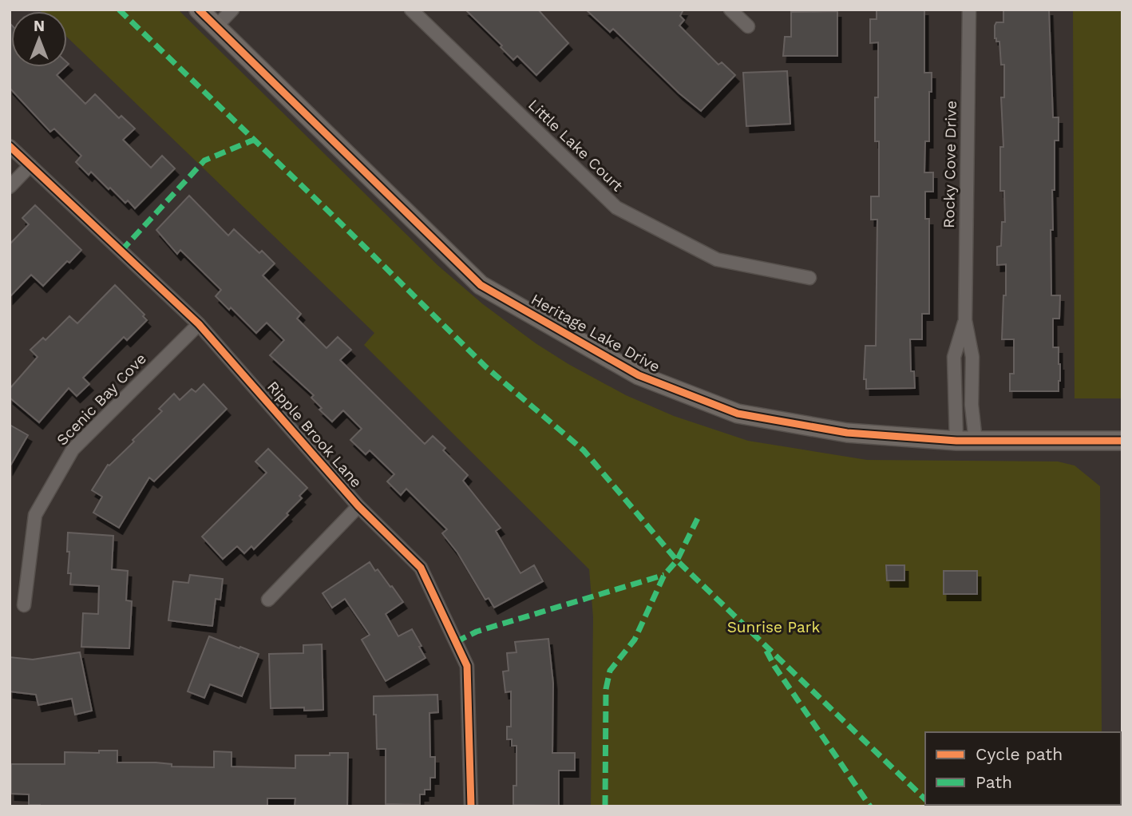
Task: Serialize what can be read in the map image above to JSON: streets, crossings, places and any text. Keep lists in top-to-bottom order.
{
  "streets": {
    "street": [
      "Little Lake Court",
      "Rocky Cove Drive",
      "Heritage Lake Drive",
      "Scenic Bay Cove",
      "Ripple Brook Lane"
    ]
  },
  "crossings": [
    ["Rocky Cove Drive", "Heritage Lake Drive"],
    ["Scenic Bay Cove", "Ripple Brook Lane"]
  ],
  "parks": ["Sunrise Park"],
  "legend": ["Cycle path", "Path"],
  "north": "top"
}
